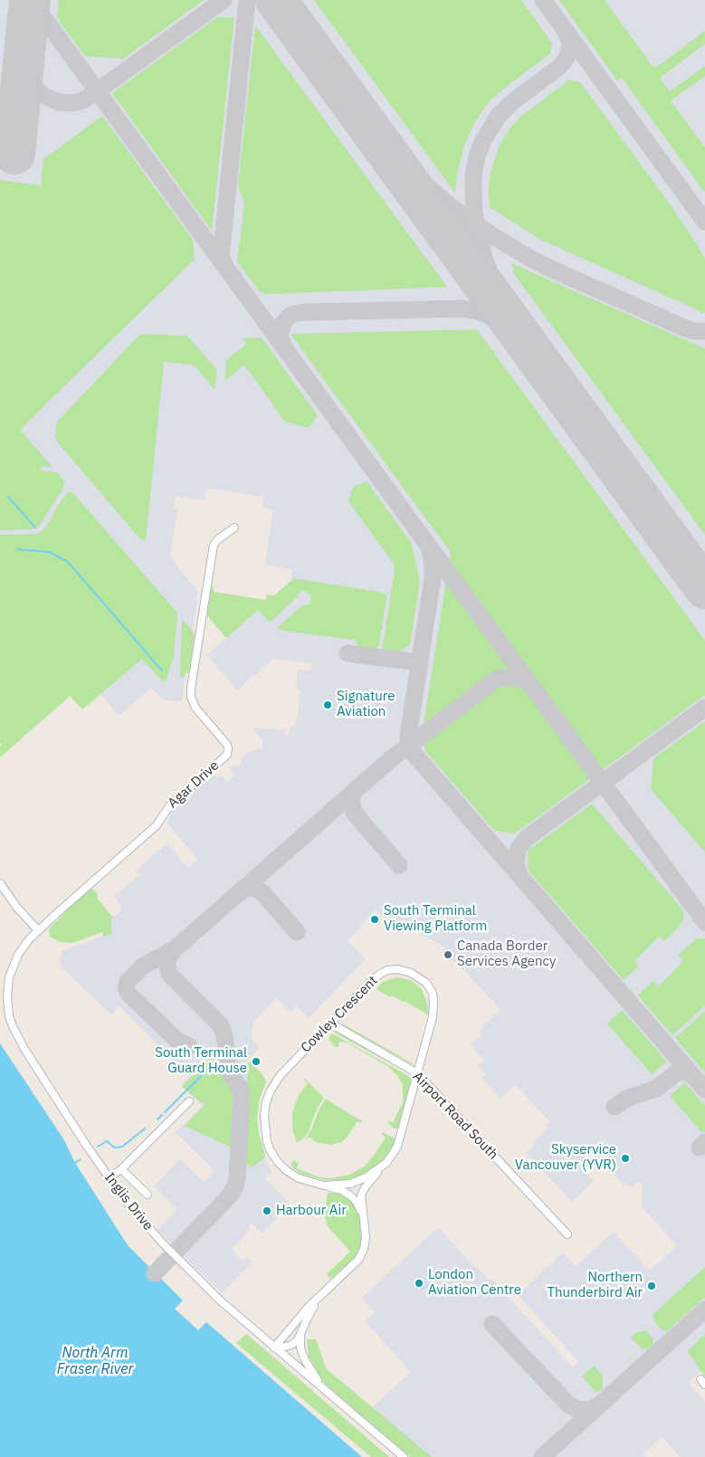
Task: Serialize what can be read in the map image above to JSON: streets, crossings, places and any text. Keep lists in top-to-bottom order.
{
  "streets": {
    "street": [
      "Agar Drive",
      "Cowley Crescent",
      "Airport Road South",
      "Inglis Drive"
    ]
  },
  "crossings": [
    ["Agar Drive", "Inglis Drive"],
    ["Cowley Crescent", "Airport Road South"]
  ],
  "water": ["North Arm Fraser River"],
  "places": [
    "Signature Aviation",
    "South Terminal Viewing Platform",
    "Canada Border Services Agency",
    "South Terminal Guard House",
    "Skyservice Vancouver (YVR)",
    "Harbour Air",
    "London Aviation Centre",
    "Northern Thunderbird Air"
  ]
}
